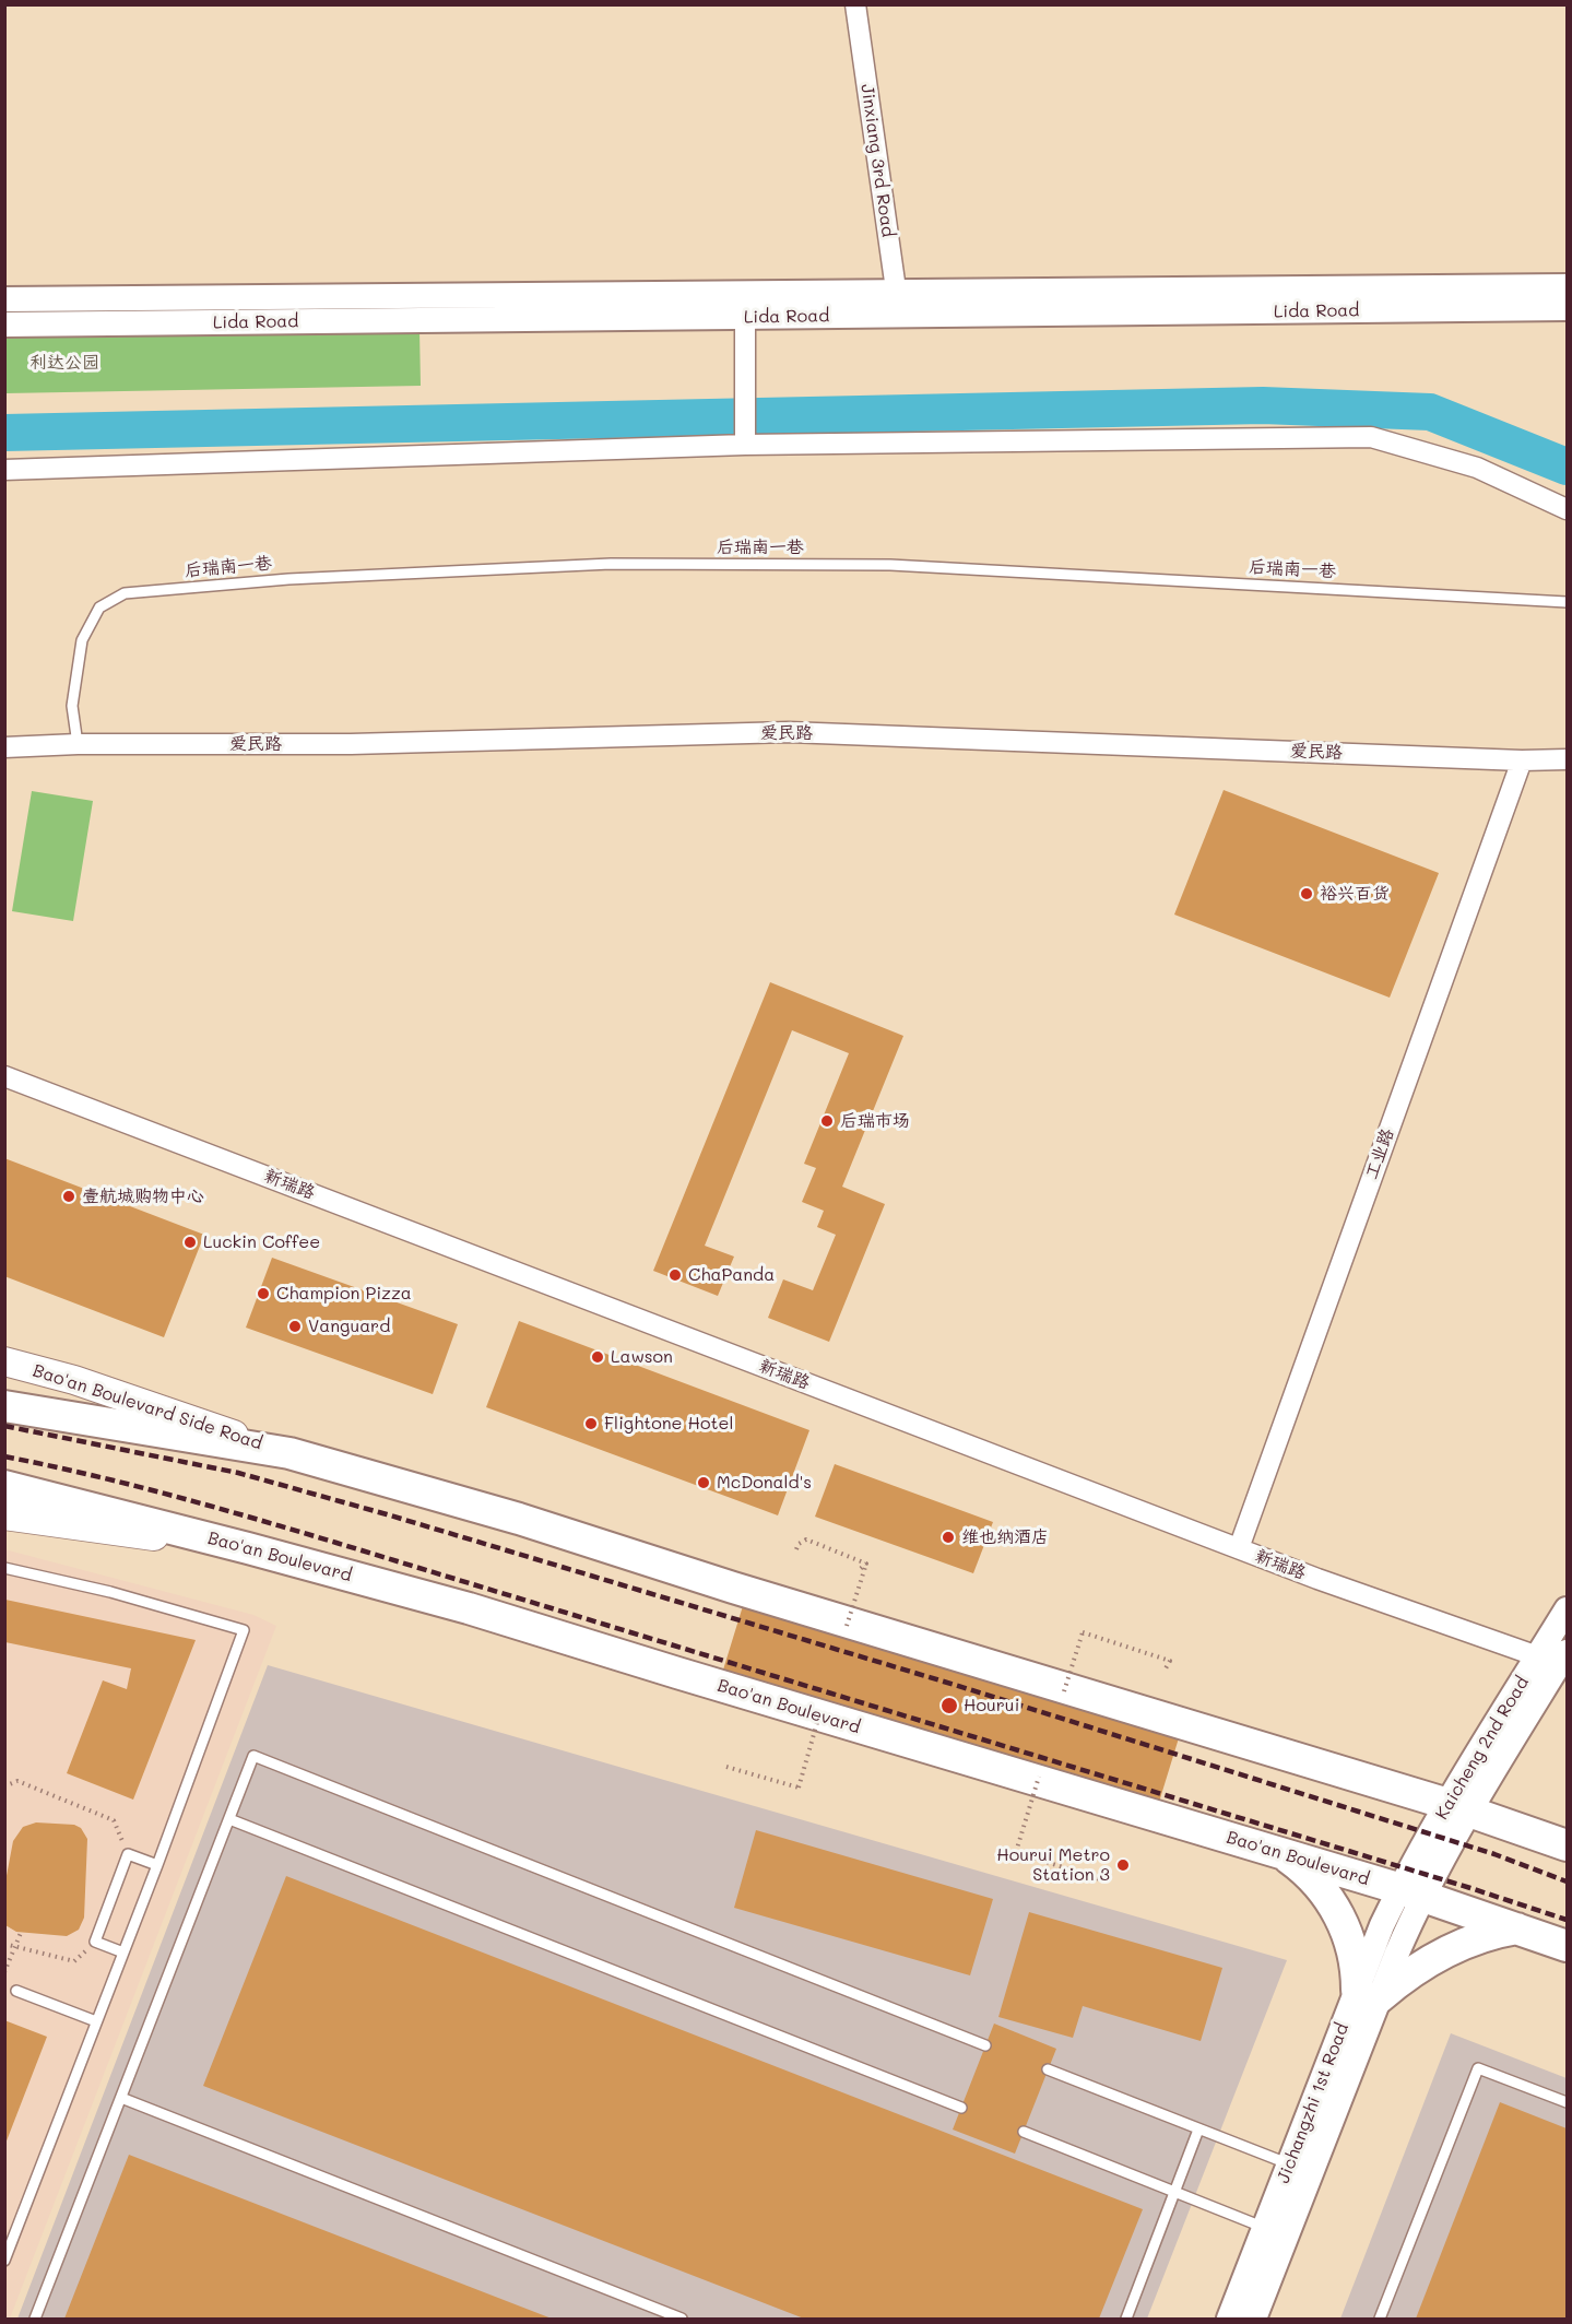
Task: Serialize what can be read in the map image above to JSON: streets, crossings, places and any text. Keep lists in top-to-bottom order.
{
  "streets": {
    "main road": ["Bao'an Boulevard Side Road", "Bao'an Boulevard"],
    "street": [
      "Jinxiang 3rd Road",
      "Lida Road",
      "爱民路",
      "工业路",
      "新瑞路",
      "Kaicheng 2nd Road",
      "Jichangzhi 1st Road"
    ],
    "lane": ["后瑞南一巷"]
  },
  "crossings": [
    ["Jinxiang 3rd Road", "Lida Road"],
    ["后瑞南一巷", "爱民路"],
    ["爱民路", "工业路"],
    ["工业路", "新瑞路"],
    ["新瑞路", "Kaicheng 2nd Road"],
    ["Bao'an Boulevard", "Kaicheng 2nd Road"],
    ["Bao'an Boulevard", "Jichangzhi 1st Road"],
    ["Kaicheng 2nd Road", "Jichangzhi 1st Road"]
  ],
  "parks": ["利达公园"],
  "places": [
    "裕兴百货",
    "后瑞市场",
    "壹航城购物中心",
    "Luckin Coffee",
    "ChaPanda",
    "Champion Pizza",
    "Vanguard",
    "Lawson",
    "Flightone Hotel",
    "McDonald's",
    "维也纳酒店",
    "Hourui",
    "Hourui Metro Station 3"
  ]
}
